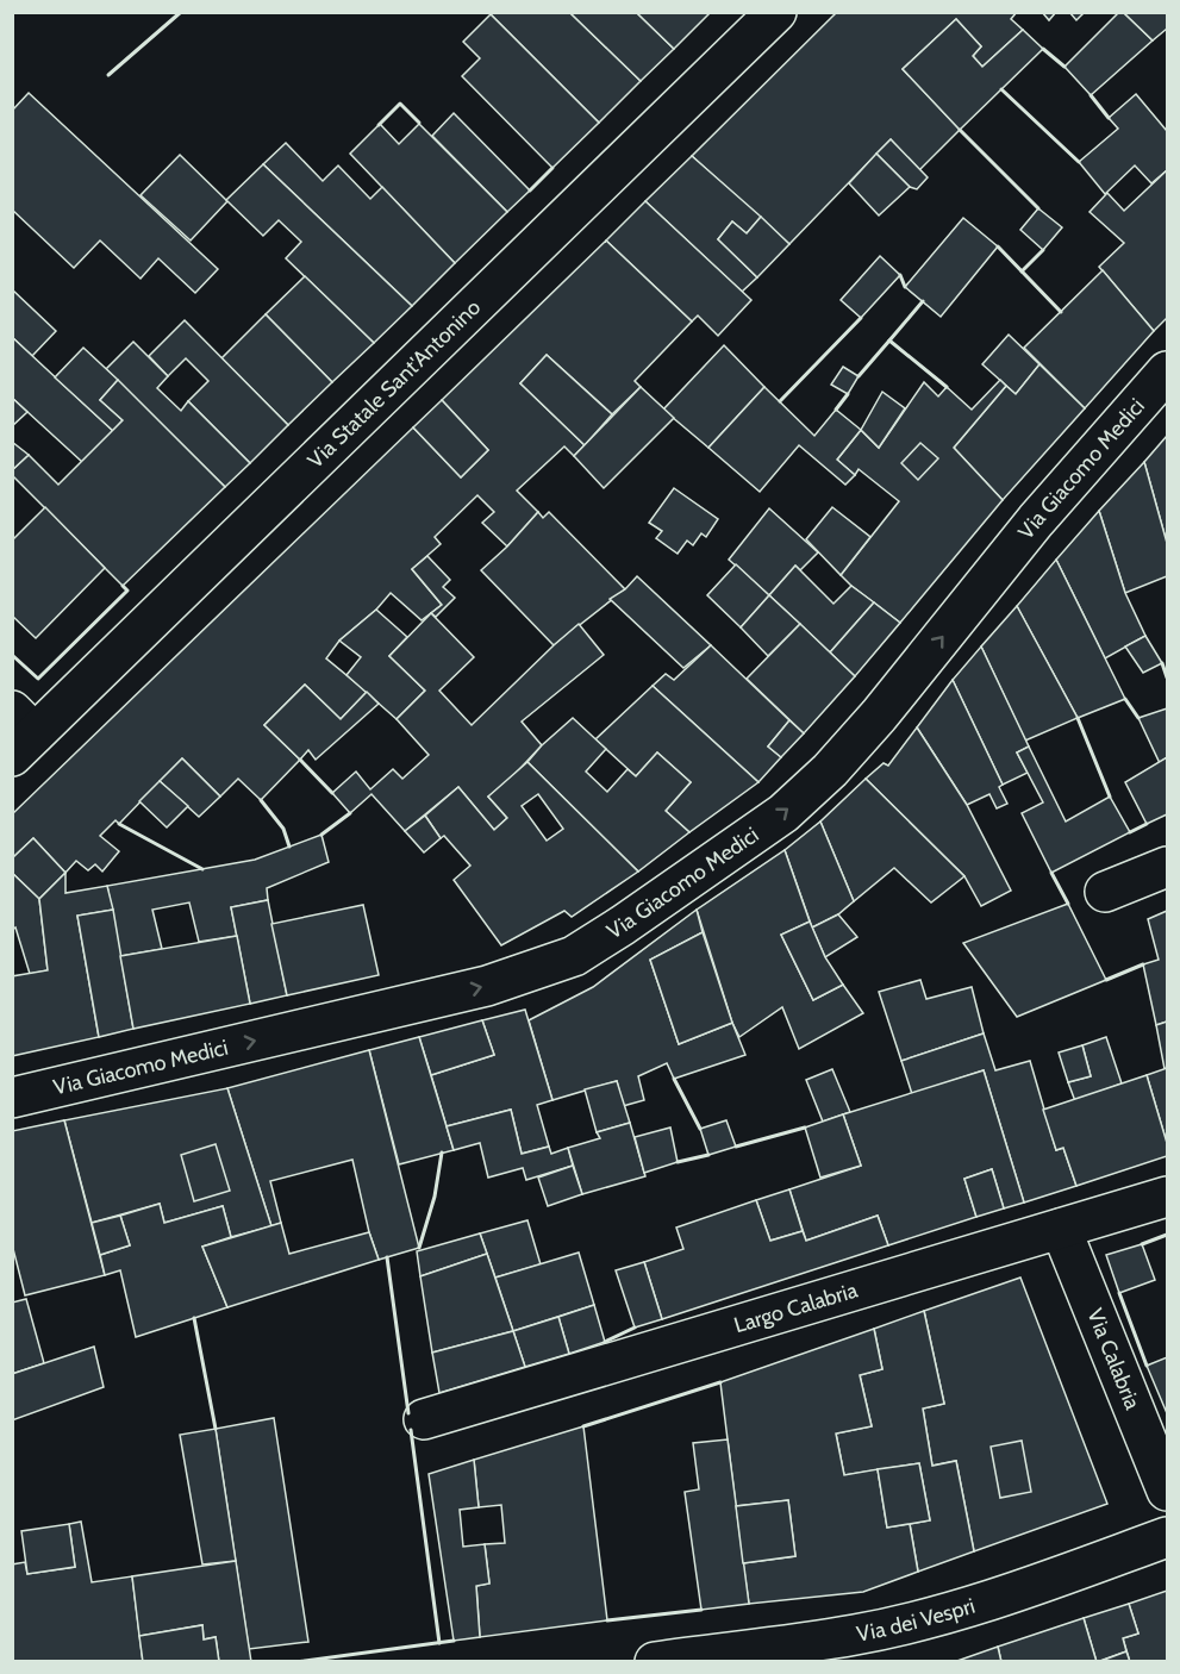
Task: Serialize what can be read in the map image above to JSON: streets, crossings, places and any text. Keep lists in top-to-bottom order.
{
  "streets": {
    "street": [
      "Via Statale Sant'Antonino",
      "Via Giacomo Medici",
      "Largo Calabria",
      "Via Calabria",
      "Via dei Vespri"
    ]
  },
  "crossings": [
    ["Largo Calabria", "Via Calabria"]
  ],
  "one_way": ["Via Giacomo Medici"]
}
